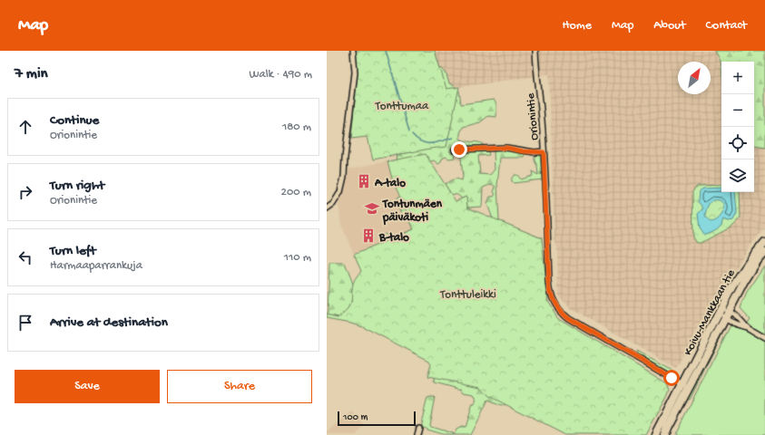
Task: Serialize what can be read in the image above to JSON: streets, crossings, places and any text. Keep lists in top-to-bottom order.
{
  "streets": {
    "main road": ["Koivu-Mankkaan tie"],
    "street": ["Orionintie"]
  },
  "crossings": [
    ["Orionintie", "Koivu-Mankkaan tie"]
  ],
  "parks": ["Tonttumaa", "Tonttuleikki"],
  "places": {
    "building": ["A-talo", "B-talo"],
    "school or university": ["Tontunmäen päiväkoti"]
  },
  "scale_bar": "100 m",
  "north": "top right",
  "page": {
    "header": "Map",
    "nav": [
      "Home",
      "Map",
      "About",
      "Contact"
    ],
    "heading": ["7 min", "Walk · 490 m"],
    "map_buttons": ["+", "−"],
    "list": [
      ["Continue", "Orionintie", "180 m"],
      ["Turn right", "Orionintie", "200 m"],
      ["Turn left", "Harmaaparrankuja", "110 m"],
      "Arrive at destination"
    ],
    "buttons": ["Save", "Share"],
    "scale": "100 m"
  }
}
